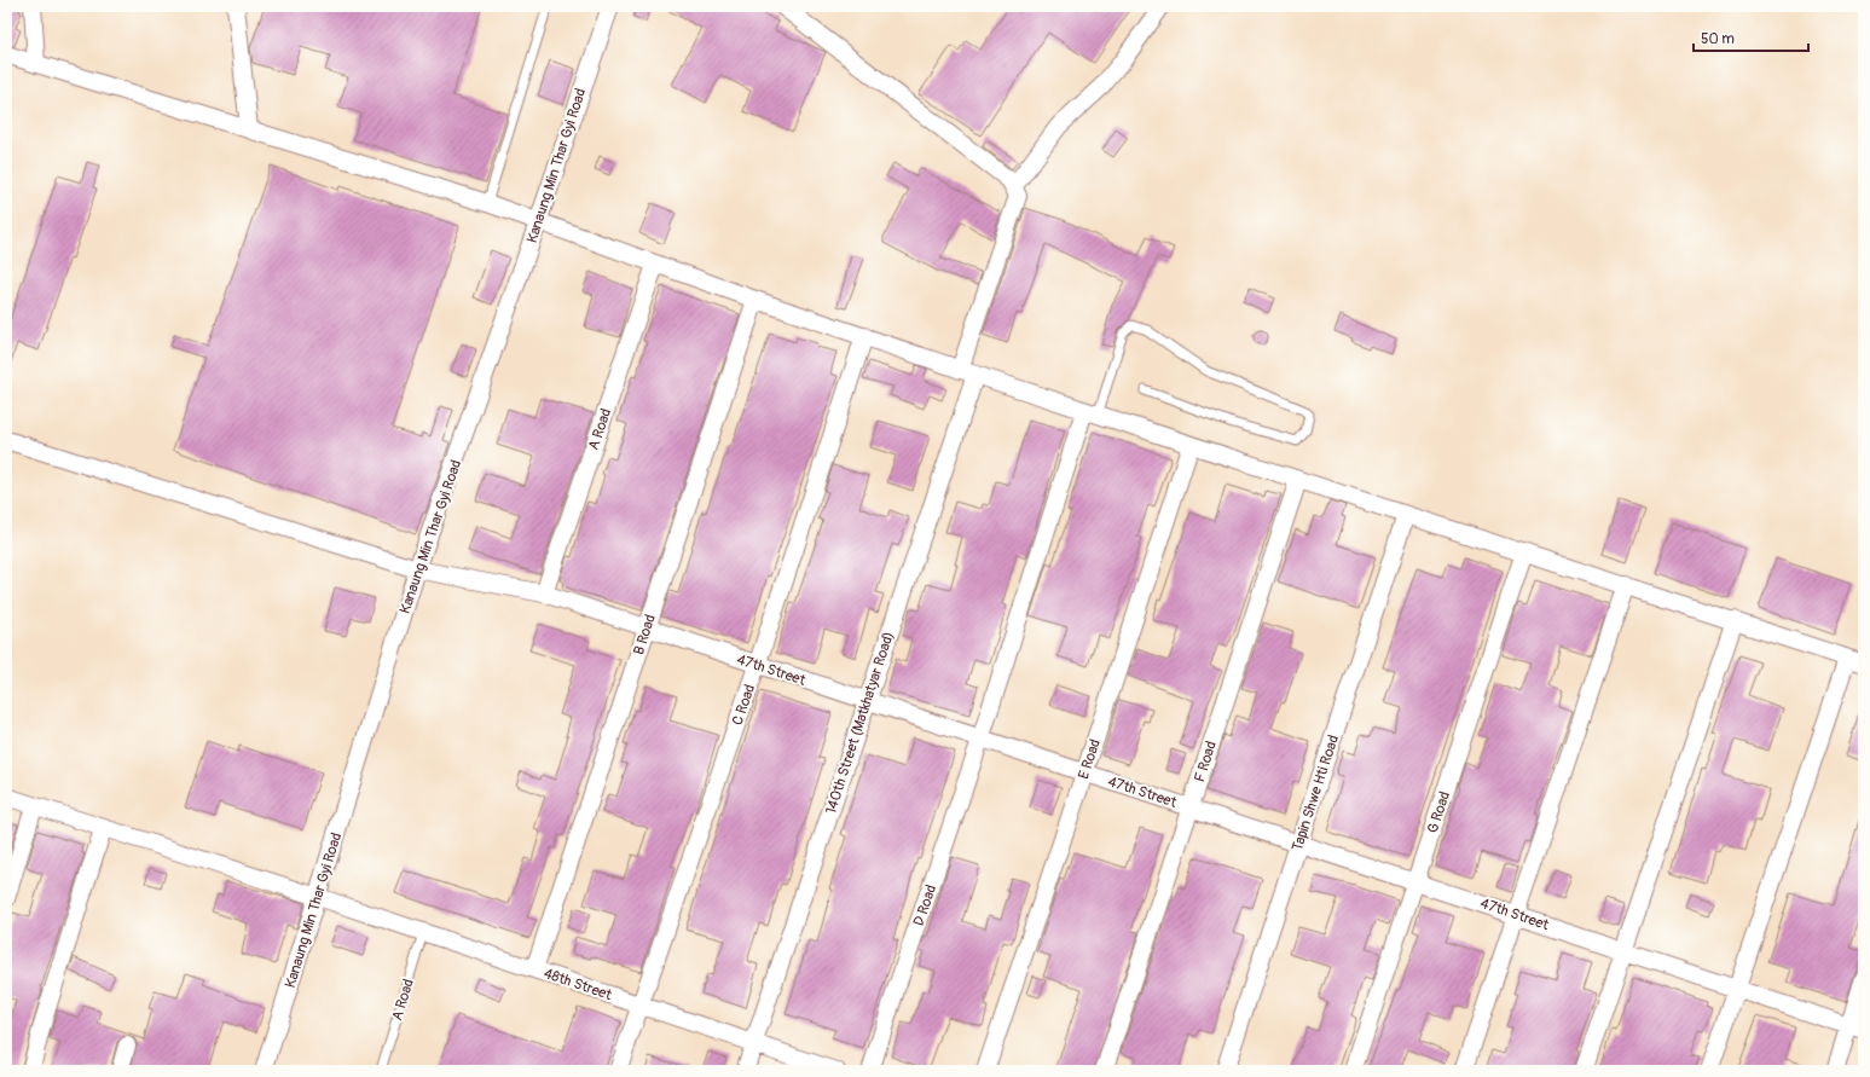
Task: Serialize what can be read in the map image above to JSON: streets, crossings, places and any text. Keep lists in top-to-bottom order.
{
  "streets": {
    "street": [
      "Kanaung Min Thar Gyi Road",
      "A Road",
      "B Road",
      "47th Street",
      "C Road",
      "140th Street (Matkhatyar Road)",
      "E Road",
      "F Road",
      "Tapin Shwe Hti Road",
      "G Road",
      "D Road",
      "48th Street"
    ]
  },
  "crossings": [
    ["Kanaung Min Thar Gyi Road", "47th Street"],
    ["Kanaung Min Thar Gyi Road", "48th Street"],
    ["A Road", "47th Street"],
    ["A Road", "48th Street"],
    ["B Road", "47th Street"],
    ["B Road", "48th Street"],
    ["47th Street", "C Road"],
    ["47th Street", "140th Street (Matkhatyar Road)"],
    ["47th Street", "E Road"],
    ["47th Street", "F Road"],
    ["47th Street", "Tapin Shwe Hti Road"],
    ["47th Street", "G Road"],
    ["47th Street", "D Road"],
    ["C Road", "48th Street"],
    ["140th Street (Matkhatyar Road)", "48th Street"]
  ],
  "scale_bar": "50 m"
}
